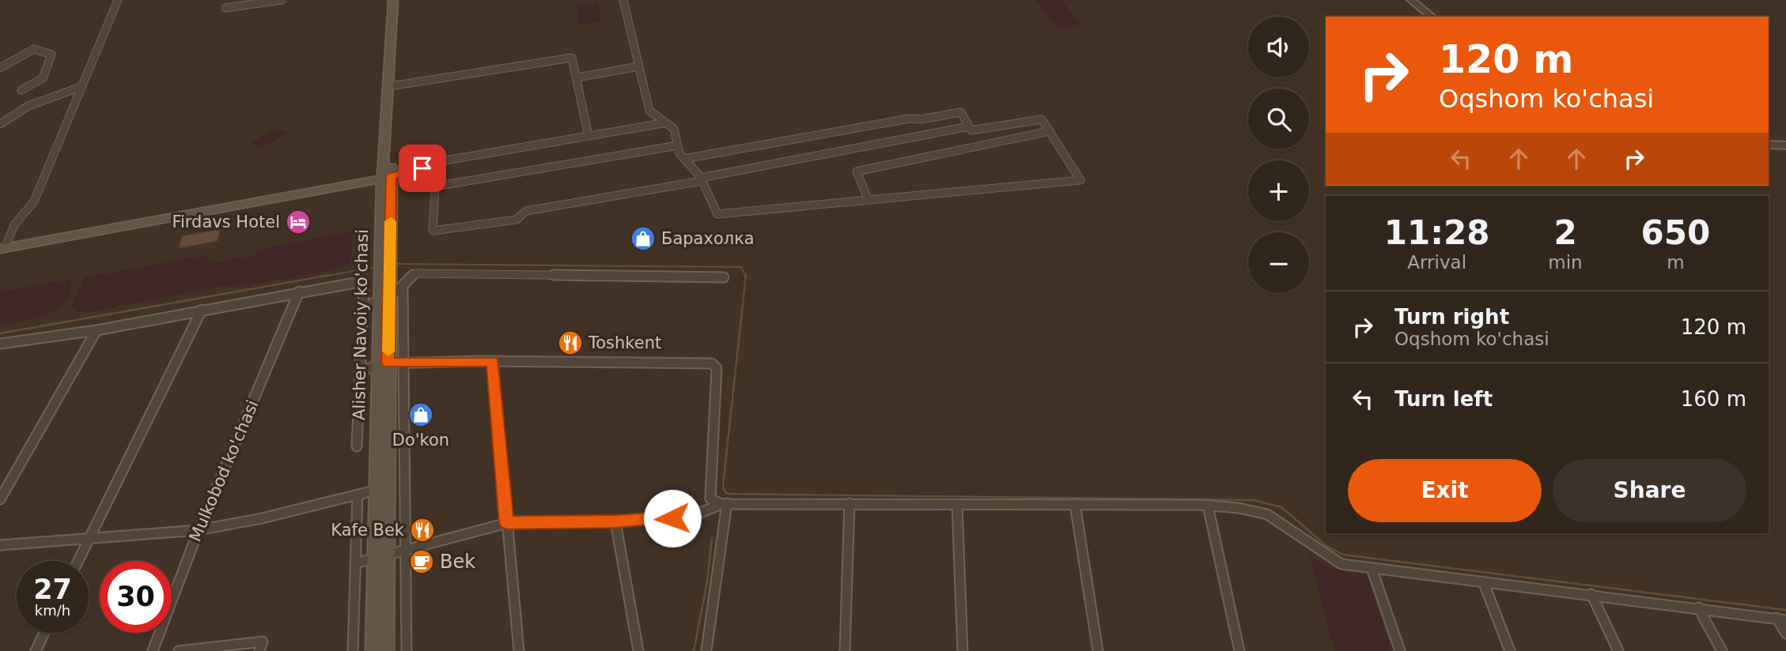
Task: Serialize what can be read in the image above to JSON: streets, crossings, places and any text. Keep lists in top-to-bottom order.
{
  "streets": {
    "main road": ["Alisher Navoiy ko'chasi"],
    "street": ["Mulkobod ko'chasi"]
  },
  "places": {
    "hotel": ["Firdavs Hotel"],
    "shop": ["Барахолка", "Do'kon"],
    "restaurant": ["Toshkent", "Kafe Bek"],
    "cafe": ["Bek"]
  },
  "page": {
    "map_buttons": ["+", "−"],
    "turn": ["120 m", "Oqshom ko'chasi"],
    "eta": [
      "11:28",
      "Arrival",
      "2",
      "min",
      "650",
      "m"
    ],
    "list": [
      {
        "name": "Turn right",
        "note": "Oqshom ko'chasi",
        "value": "120 m"
      },
      {
        "name": "Turn left",
        "value": "160 m"
      }
    ],
    "buttons": ["Exit", "Share"],
    "speed": "27 km/h",
    "limit": "30"
  }
}
